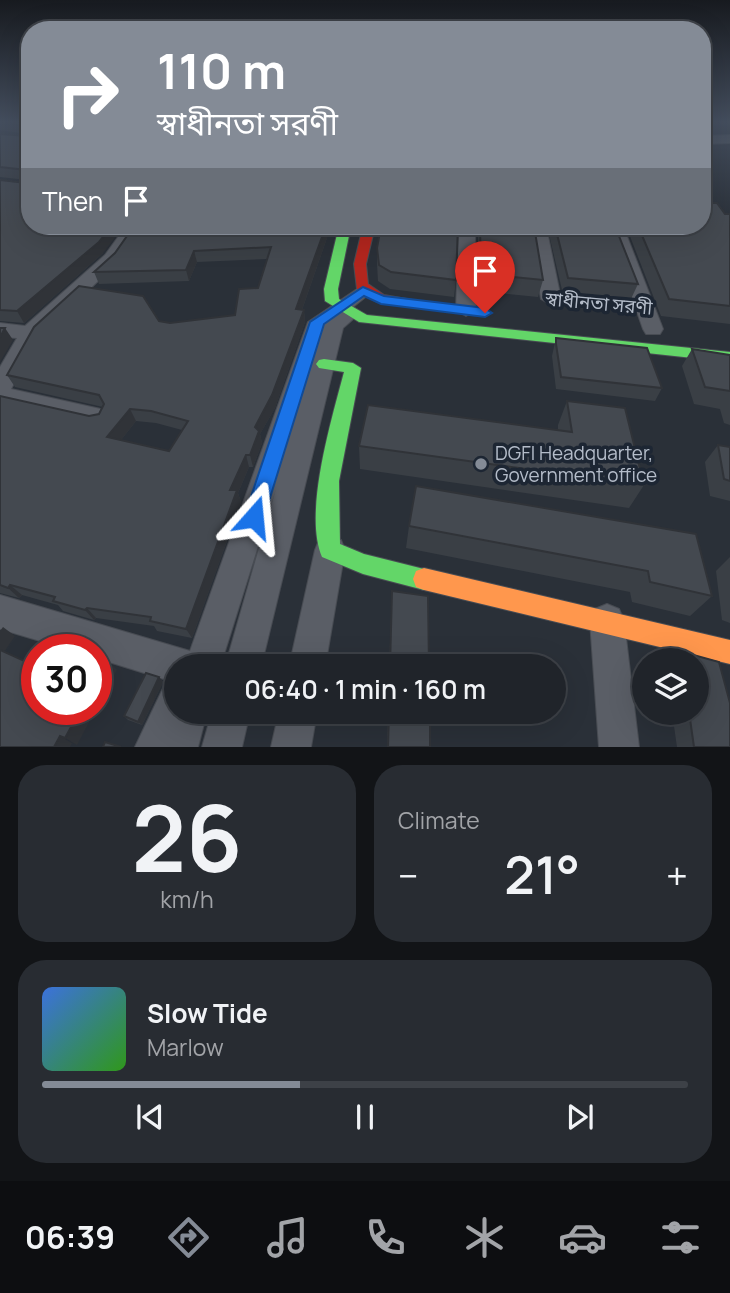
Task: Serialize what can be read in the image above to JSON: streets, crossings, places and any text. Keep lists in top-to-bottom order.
{
  "streets": {
    "main road": ["স্বাধীনতা সরণী"]
  },
  "places": ["DGFI Headquarter, Government office"],
  "page": {
    "turn": ["110 m", "স্বাধীনতা সরণী"],
    "then": "Then",
    "limit": "30",
    "trip": "06:40 · 1 min · 160 m",
    "tile": [
      ["26", "km/h"],
      "Climate"
    ],
    "heat": ["−", "21°", "+"],
    "song": ["Slow Tide", "Marlow"],
    "tabs": "06:39"
  }
}
